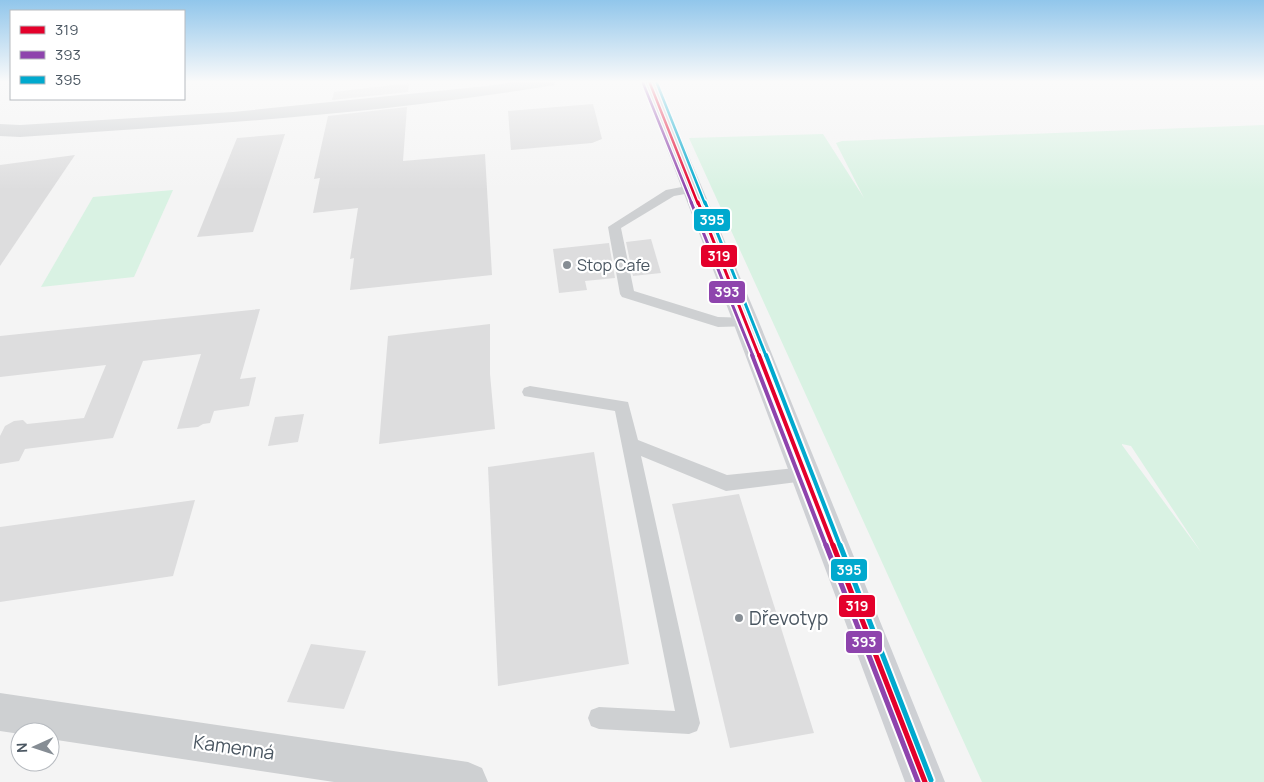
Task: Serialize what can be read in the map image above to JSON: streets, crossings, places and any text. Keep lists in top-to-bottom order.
{
  "streets": {
    "street": ["Kamenná"]
  },
  "places": ["Stop Cafe", "Dřevotyp"],
  "lines": ["transit line 319", "transit line 393", "transit line 395"],
  "legend": ["319", "393", "395"],
  "north": "left"
}
